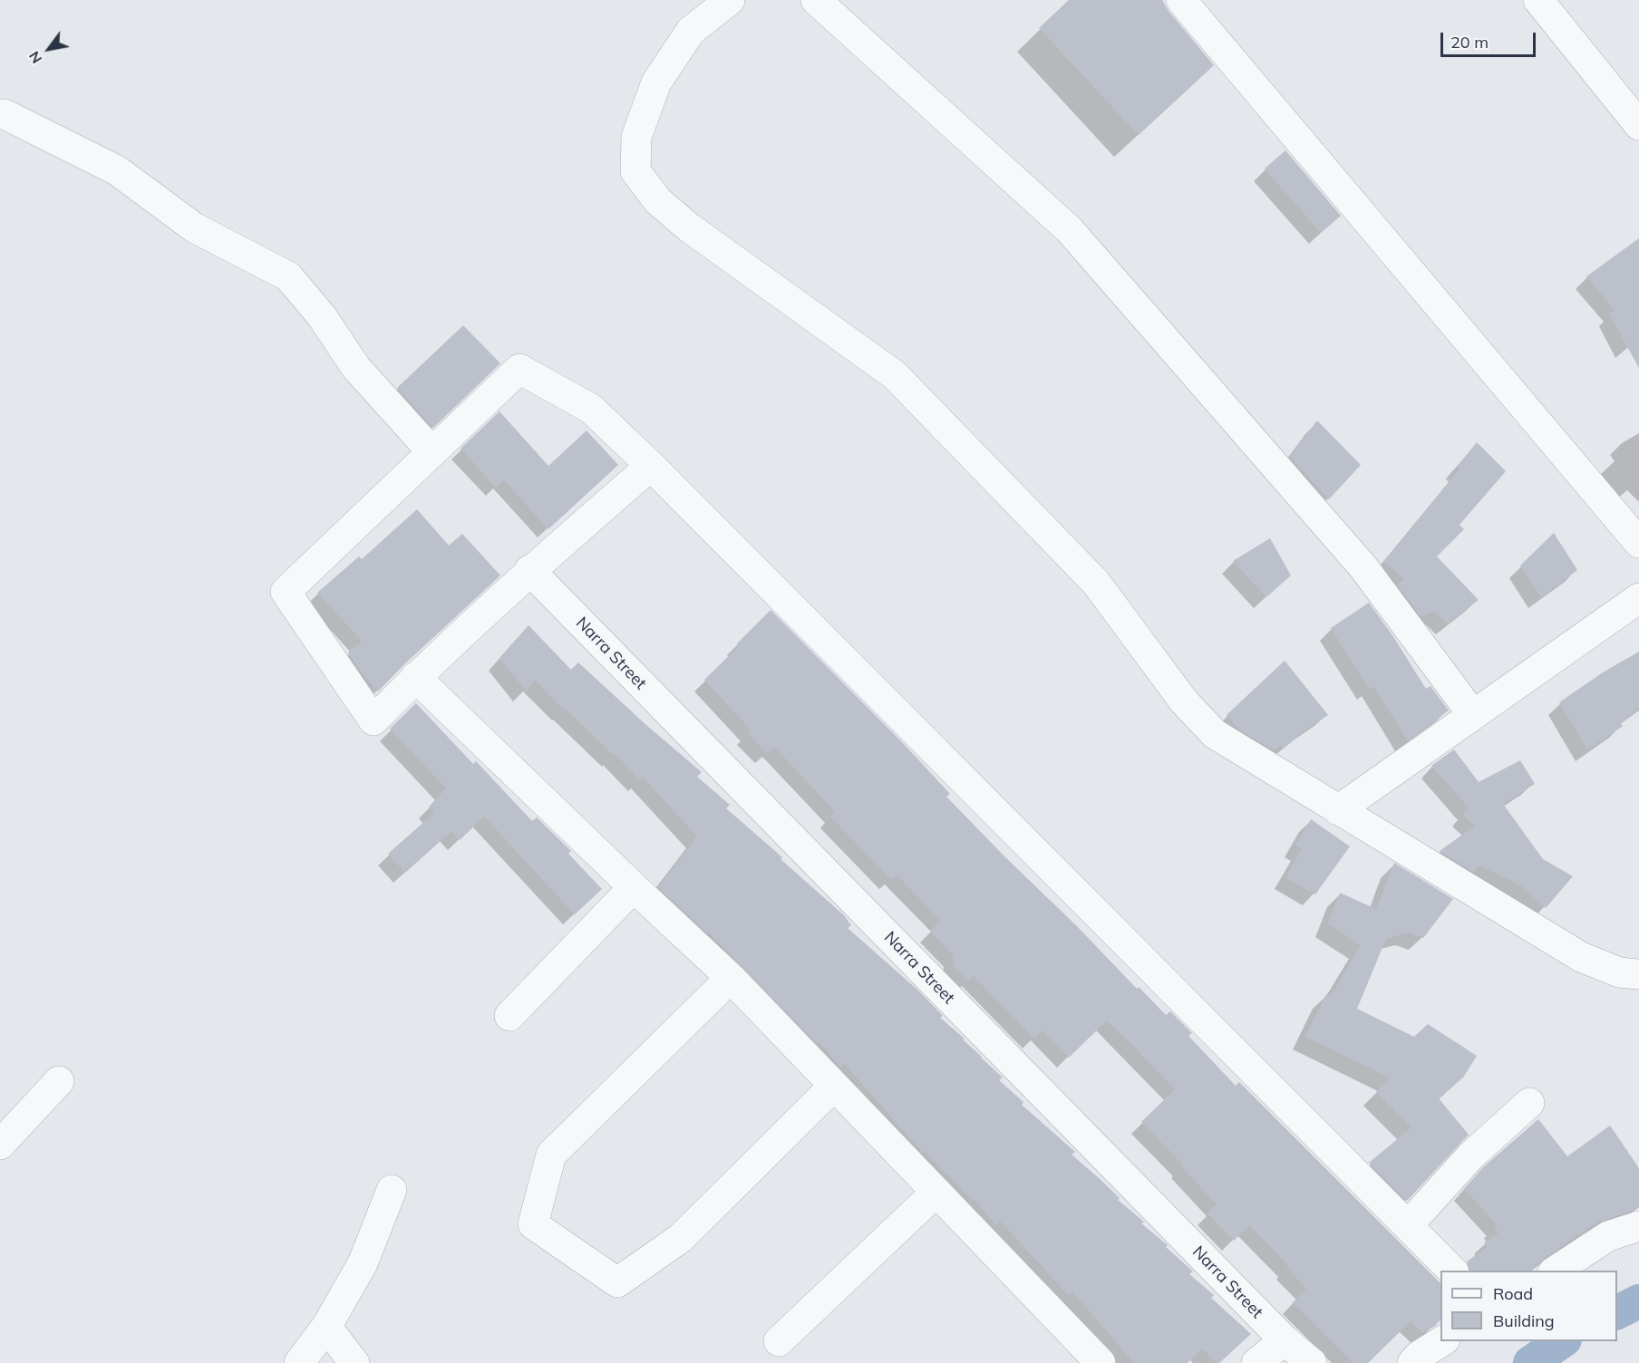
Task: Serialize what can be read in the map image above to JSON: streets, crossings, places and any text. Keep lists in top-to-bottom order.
{
  "streets": {
    "street": ["Narra Street"]
  },
  "legend": ["Road", "Building"],
  "scale_bar": "20 m",
  "north": "bottom left"
}
